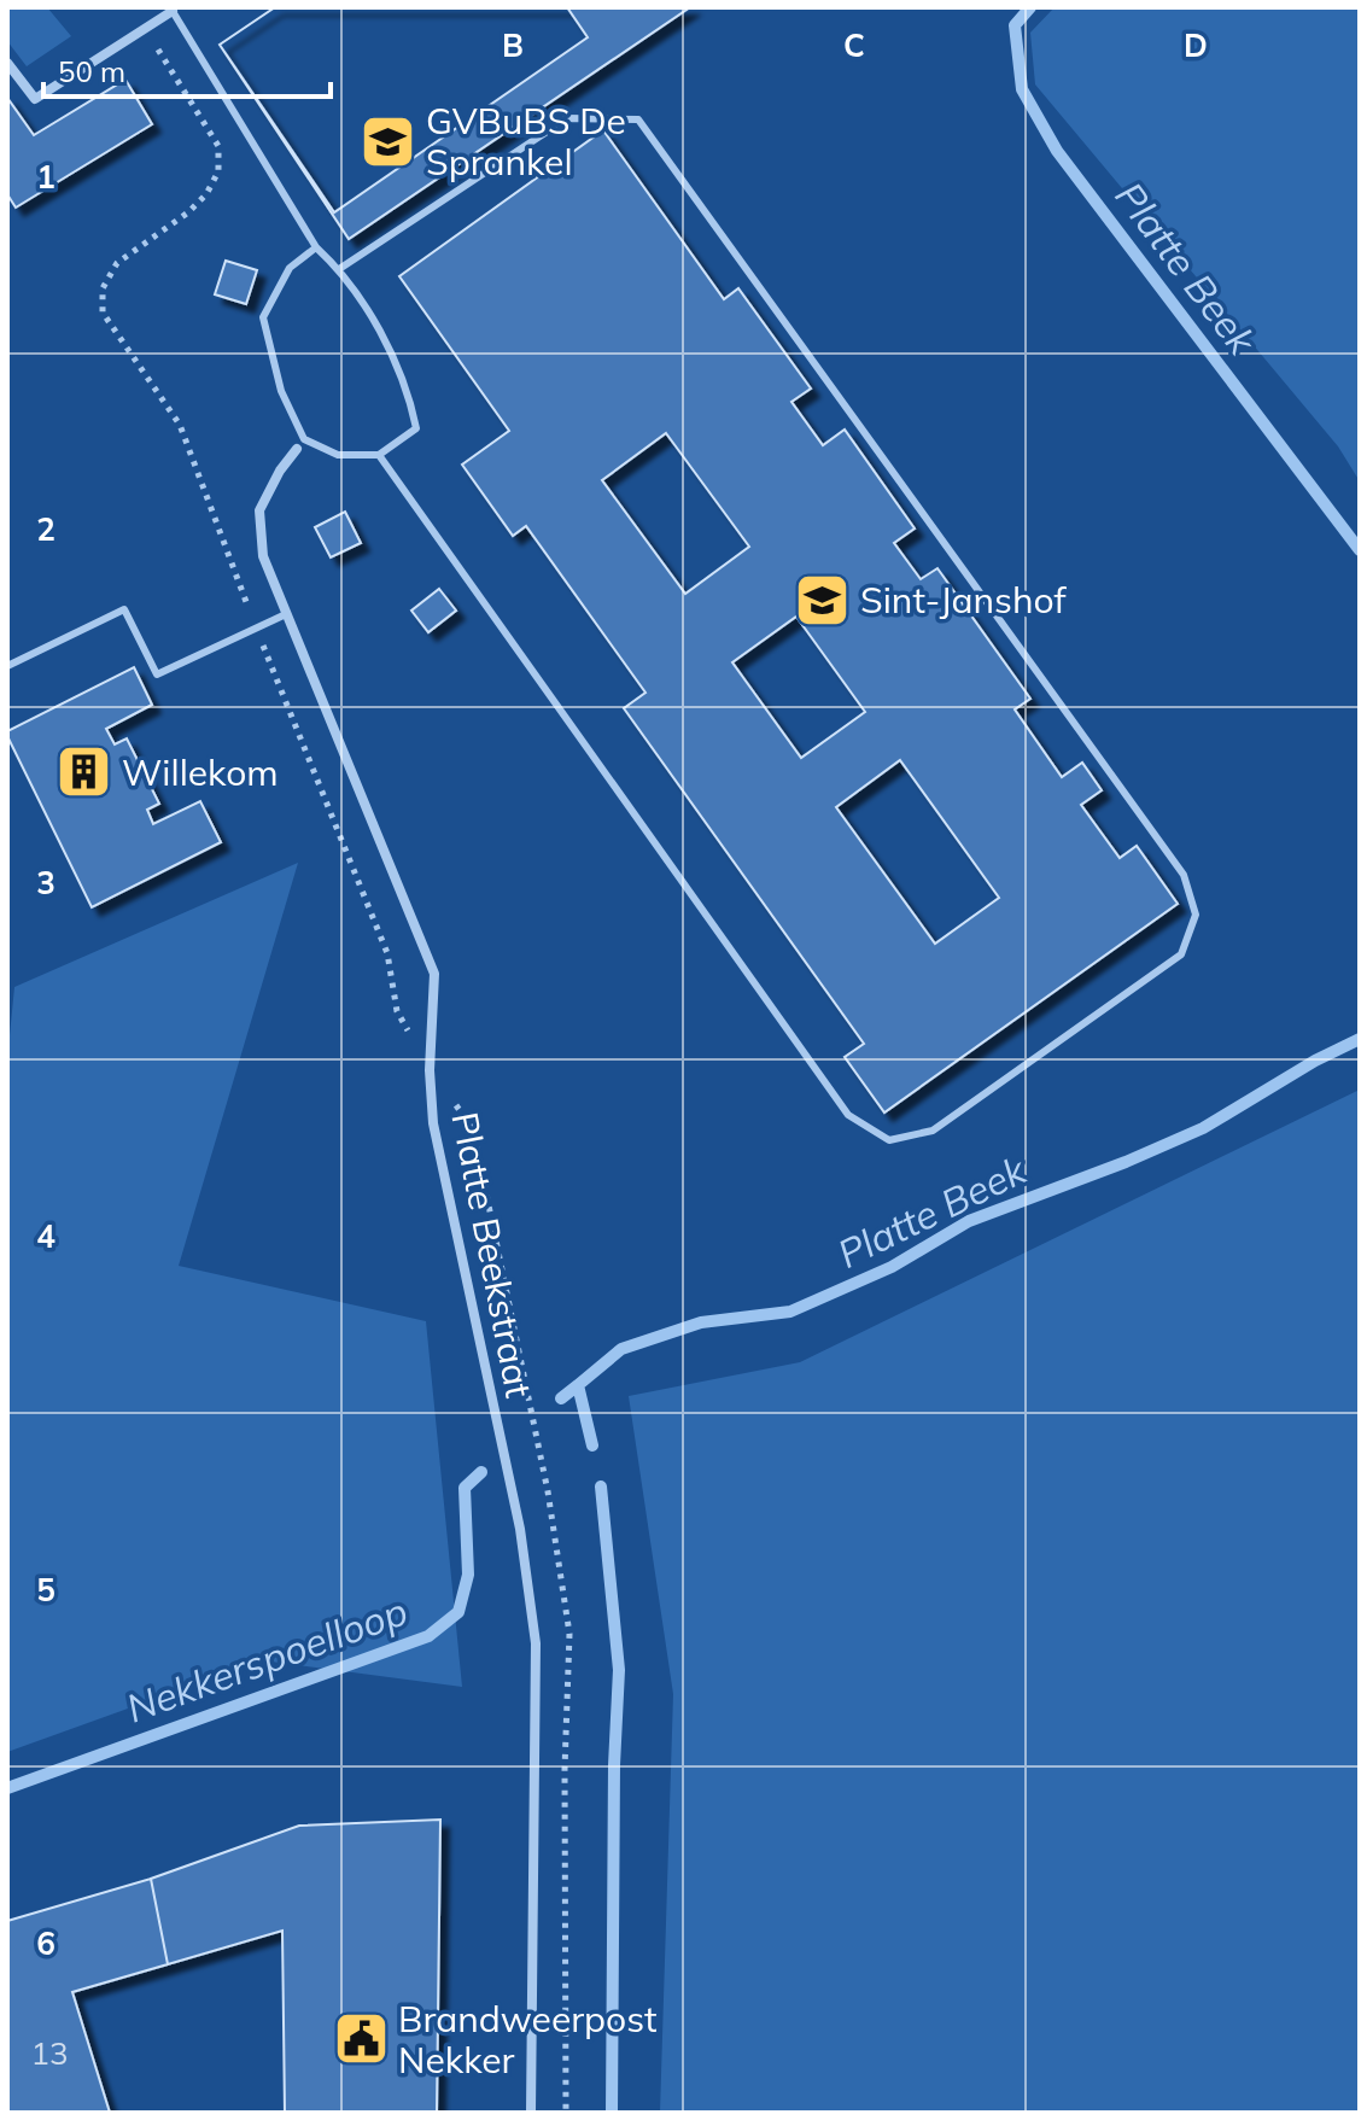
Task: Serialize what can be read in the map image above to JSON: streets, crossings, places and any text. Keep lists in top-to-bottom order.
{
  "streets": {
    "street": ["Platte Beekstraat"]
  },
  "water": ["Platte Beek", "Nekkerspoelloop"],
  "places": {
    "school or university": ["GVBuBS De Sprankel", "Sint-Janshof"],
    "building": ["Willekom"],
    "public building": ["Brandweerpost Nekker"]
  },
  "house_numbers": ["13"],
  "scale_bar": "50 m",
  "grid": {
    "columns": ["B", "C", "D"],
    "rows": [
      "1",
      "2",
      "3",
      "4",
      "5",
      "6"
    ]
  }
}
